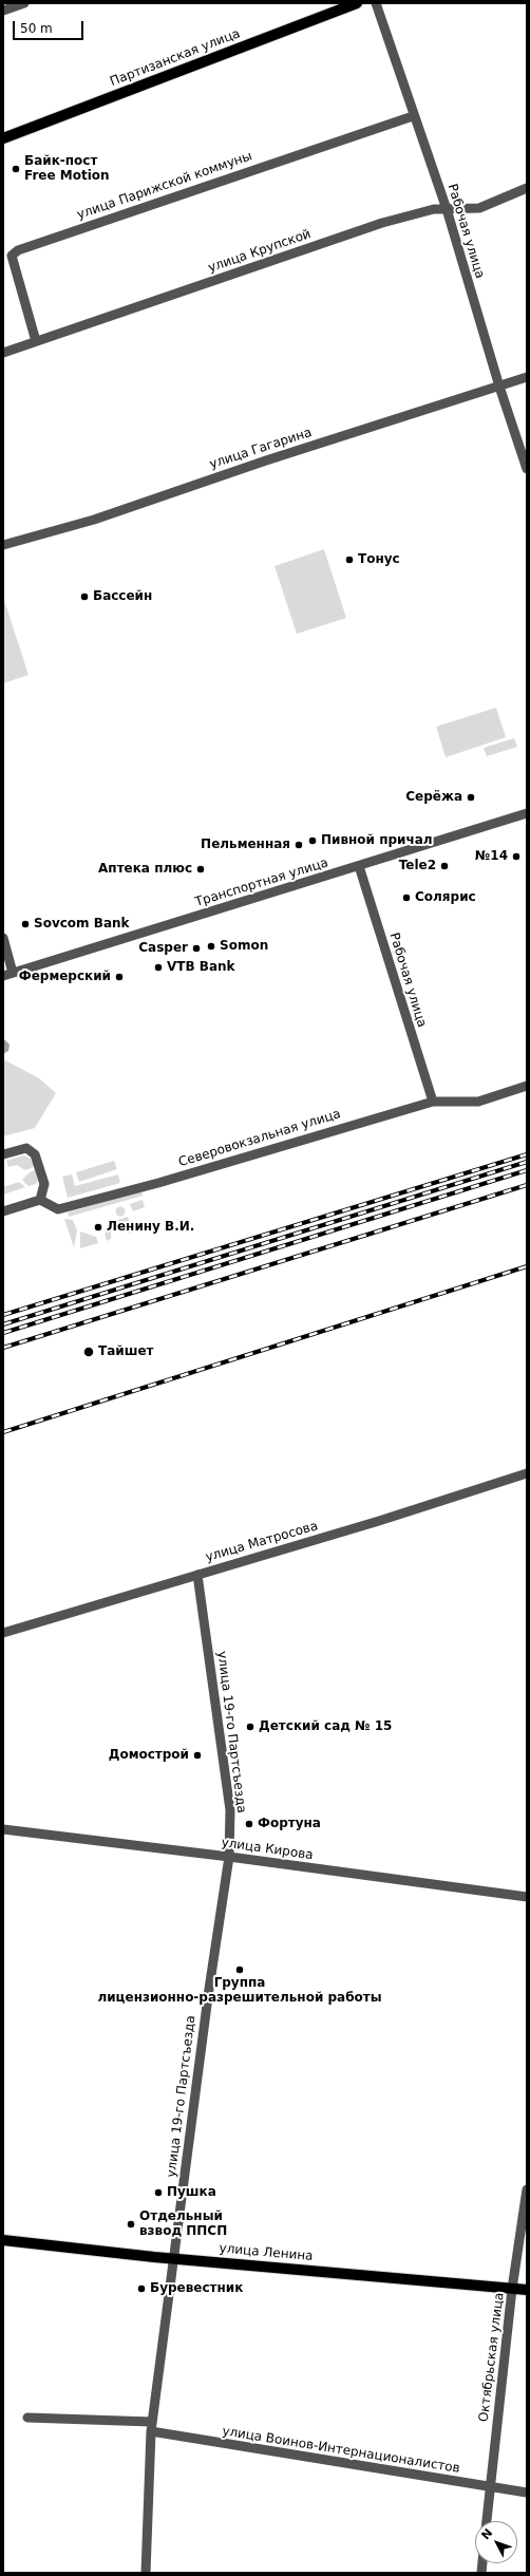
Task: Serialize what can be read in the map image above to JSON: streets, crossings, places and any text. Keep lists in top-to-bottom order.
{
  "streets": {
    "main road": ["Партизанская улица", "улица Ленина"],
    "street": [
      "улица Парижской коммуны",
      "Рабочая улица",
      "улица Крупской",
      "улица Гагарина",
      "Транспортная улица",
      "Северовокзальная улица",
      "улица Матросова",
      "улица 19-го Партсъезда",
      "улица Кирова",
      "Октябрьская улица",
      "улица Воинов-Интернационалистов"
    ]
  },
  "crossings": [
    ["улица Парижской коммуны", "Рабочая улица"],
    ["улица Парижской коммуны", "улица Крупской"],
    ["Рабочая улица", "улица Крупской"],
    ["Рабочая улица", "улица Гагарина"],
    ["Рабочая улица", "Транспортная улица"],
    ["Рабочая улица", "Северовокзальная улица"],
    ["улица Матросова", "улица 19-го Партсъезда"],
    ["улица 19-го Партсъезда", "улица Кирова"],
    ["улица 19-го Партсъезда", "улица Ленина"],
    ["улица 19-го Партсъезда", "улица Воинов-Интернационалистов"],
    ["улица Ленина", "Октябрьская улица"],
    ["Октябрьская улица", "улица Воинов-Интернационалистов"]
  ],
  "places": [
    "Байк-пост Free Motion",
    "Тонус",
    "Бассейн",
    "Серёжа",
    "Пивной причал",
    "Пельменная",
    "№14",
    "Tele2",
    "Аптека плюс",
    "Солярис",
    "Sovcom Bank",
    "Somon",
    "Casper",
    "VTB Bank",
    "Фермерский",
    "Ленину В.И.",
    "Тайшет",
    "Детский сад № 15",
    "Домострой",
    "Фортуна",
    "Группа лицензионно-разрешительной работы",
    "Пушка",
    "Отдельный взвод ППСП",
    "Буревестник"
  ],
  "scale_bar": "50 m",
  "north": "top left"
}
